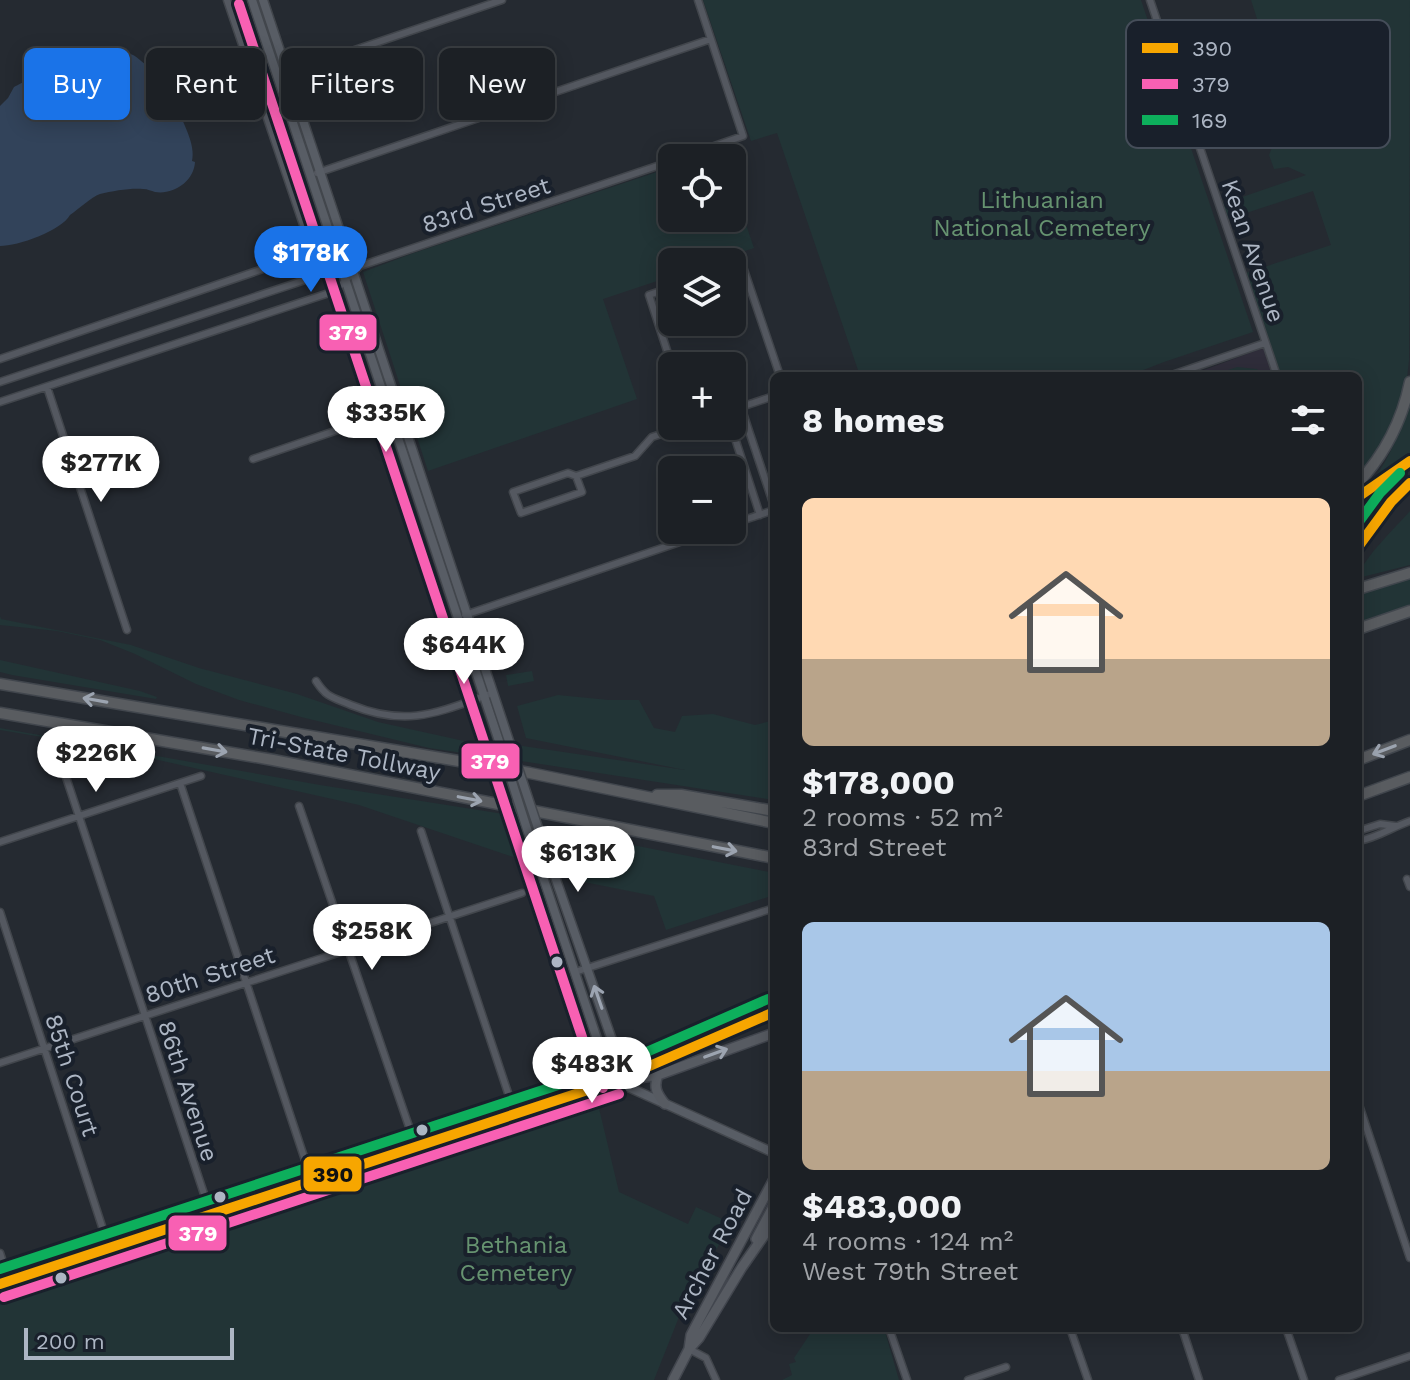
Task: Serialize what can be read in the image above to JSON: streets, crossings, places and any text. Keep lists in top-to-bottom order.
{
  "streets": {
    "highway": ["Tri-State Tollway"],
    "main road": ["Archer Road"],
    "street": [
      "83rd Street",
      "Kean Avenue",
      "80th Street",
      "85th Court",
      "86th Avenue"
    ]
  },
  "crossings": [
    ["80th Street", "85th Court"],
    ["80th Street", "86th Avenue"]
  ],
  "parks": ["Lithuanian National Cemetery", "Bethania Cemetery"],
  "lines": ["transit line 379", "transit line 390", "transit line 169"],
  "legend": ["390", "379", "169"],
  "scale_bar": "200 m",
  "page": {
    "chip": [
      "Buy",
      "Rent",
      "Filters",
      "New"
    ],
    "map_buttons": ["+", "−"],
    "price": [
      "$178K",
      "$335K",
      "$277K",
      "$644K",
      "$226K",
      "$613K",
      "$258K",
      "$483K"
    ],
    "heading": "8 homes",
    "list": [
      {
        "name": "$178,000",
        "note": "2 rooms · 52 m² · 83rd Street"
      },
      {
        "name": "$483,000",
        "note": "4 rooms · 124 m² · West 79th Street"
      }
    ],
    "scale": "200 m"
  }
}
